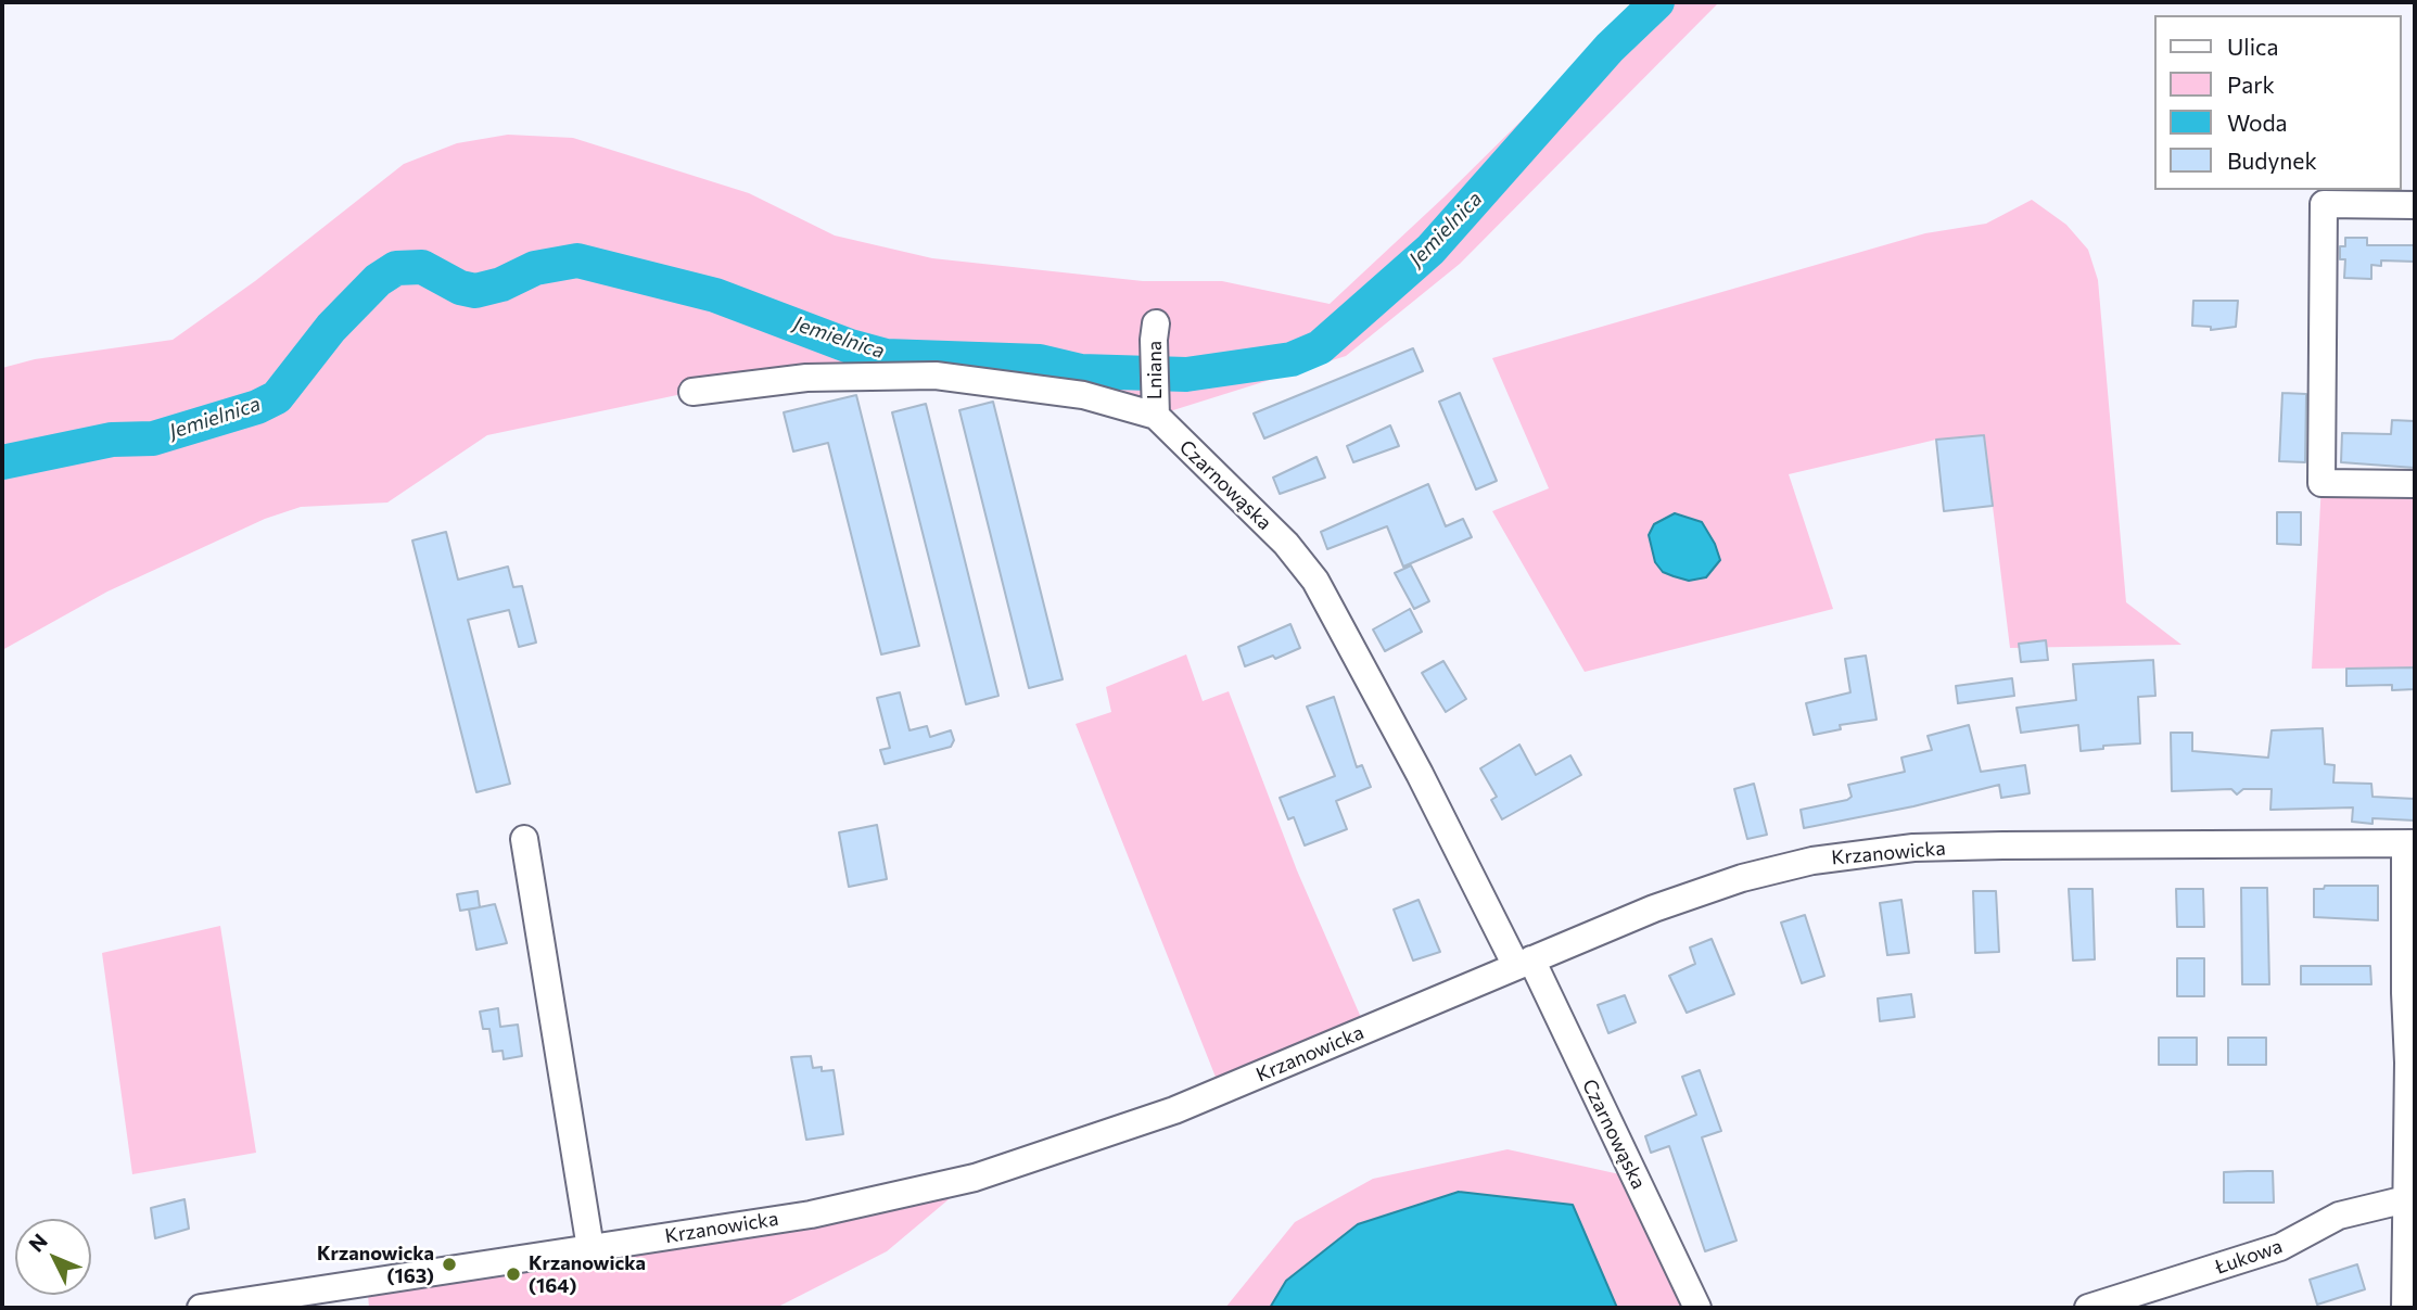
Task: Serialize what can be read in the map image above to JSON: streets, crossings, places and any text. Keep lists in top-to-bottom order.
{
  "streets": {
    "street": [
      "Lniana",
      "Czarnowąska",
      "Krzanowicka",
      "Łukowa"
    ]
  },
  "crossings": [
    ["Lniana", "Czarnowąska"],
    ["Czarnowąska", "Krzanowicka"]
  ],
  "water": ["Jemielnica"],
  "places": ["Krzanowicka (163)", "Krzanowicka (164)"],
  "legend": [
    "Ulica",
    "Park",
    "Woda",
    "Budynek"
  ],
  "north": "top left"
}
